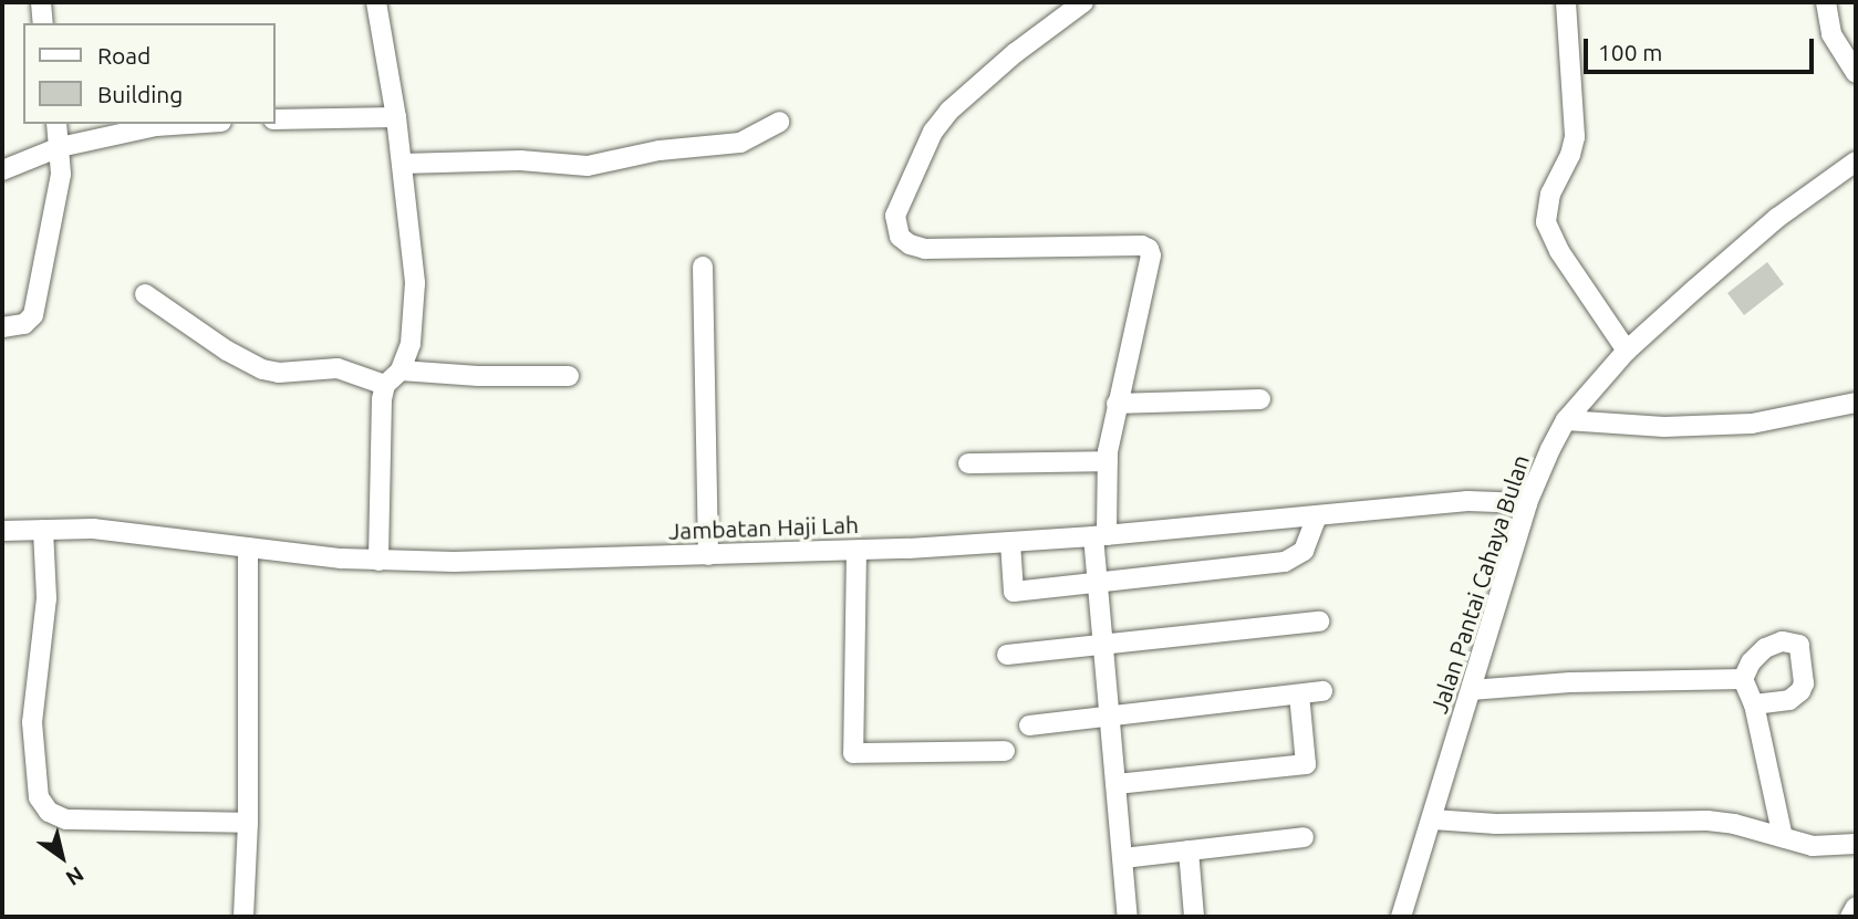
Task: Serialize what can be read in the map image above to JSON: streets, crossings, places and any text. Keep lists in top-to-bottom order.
{
  "streets": {
    "street": ["Jambatan Haji Lah", "Jalan Pantai Cahaya Bulan"]
  },
  "crossings": [
    ["Jambatan Haji Lah", "Jalan Pantai Cahaya Bulan"]
  ],
  "legend": ["Road", "Building"],
  "scale_bar": "100 m",
  "north": "bottom right"
}
